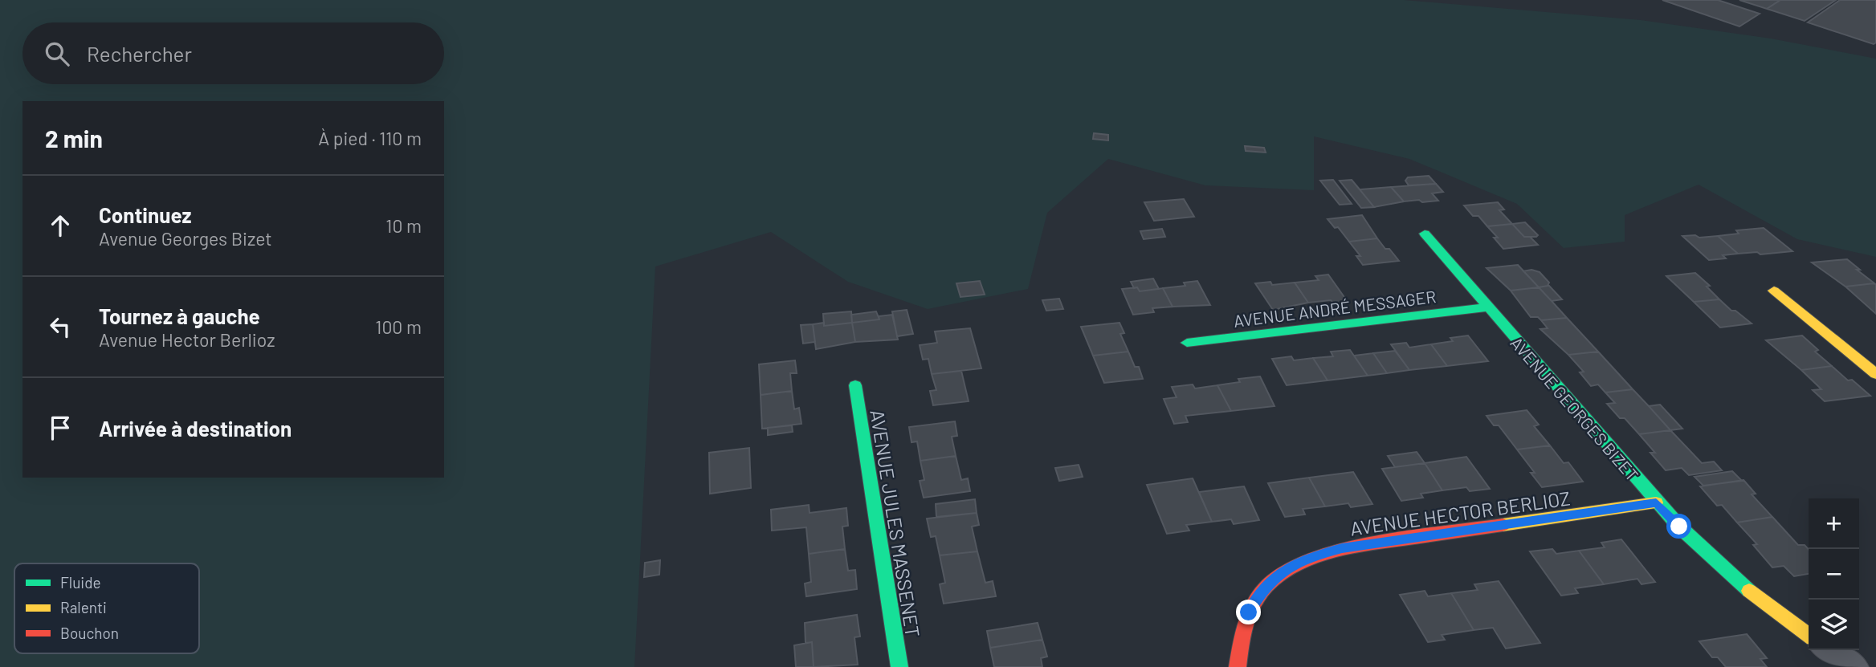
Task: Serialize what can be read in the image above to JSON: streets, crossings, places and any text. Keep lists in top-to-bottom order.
{
  "streets": {
    "street": [
      "AVENUE ANDRÉ MESSAGER",
      "AVENUE GEORGES BIZET",
      "AVENUE HECTOR BERLIOZ",
      "AVENUE JULES MASSENET"
    ]
  },
  "crossings": [
    ["AVENUE ANDRÉ MESSAGER", "AVENUE GEORGES BIZET"],
    ["AVENUE GEORGES BIZET", "AVENUE HECTOR BERLIOZ"]
  ],
  "legend": ["Fluide", "Ralenti", "Bouchon"],
  "page": {
    "search": "Rechercher",
    "heading": ["2 min", "À pied · 110 m"],
    "list": [
      ["Continuez", "Avenue Georges Bizet", "10 m"],
      ["Tournez à gauche", "Avenue Hector Berlioz", "100 m"],
      "Arrivée à destination"
    ],
    "map_buttons": ["+", "−"]
  }
}
